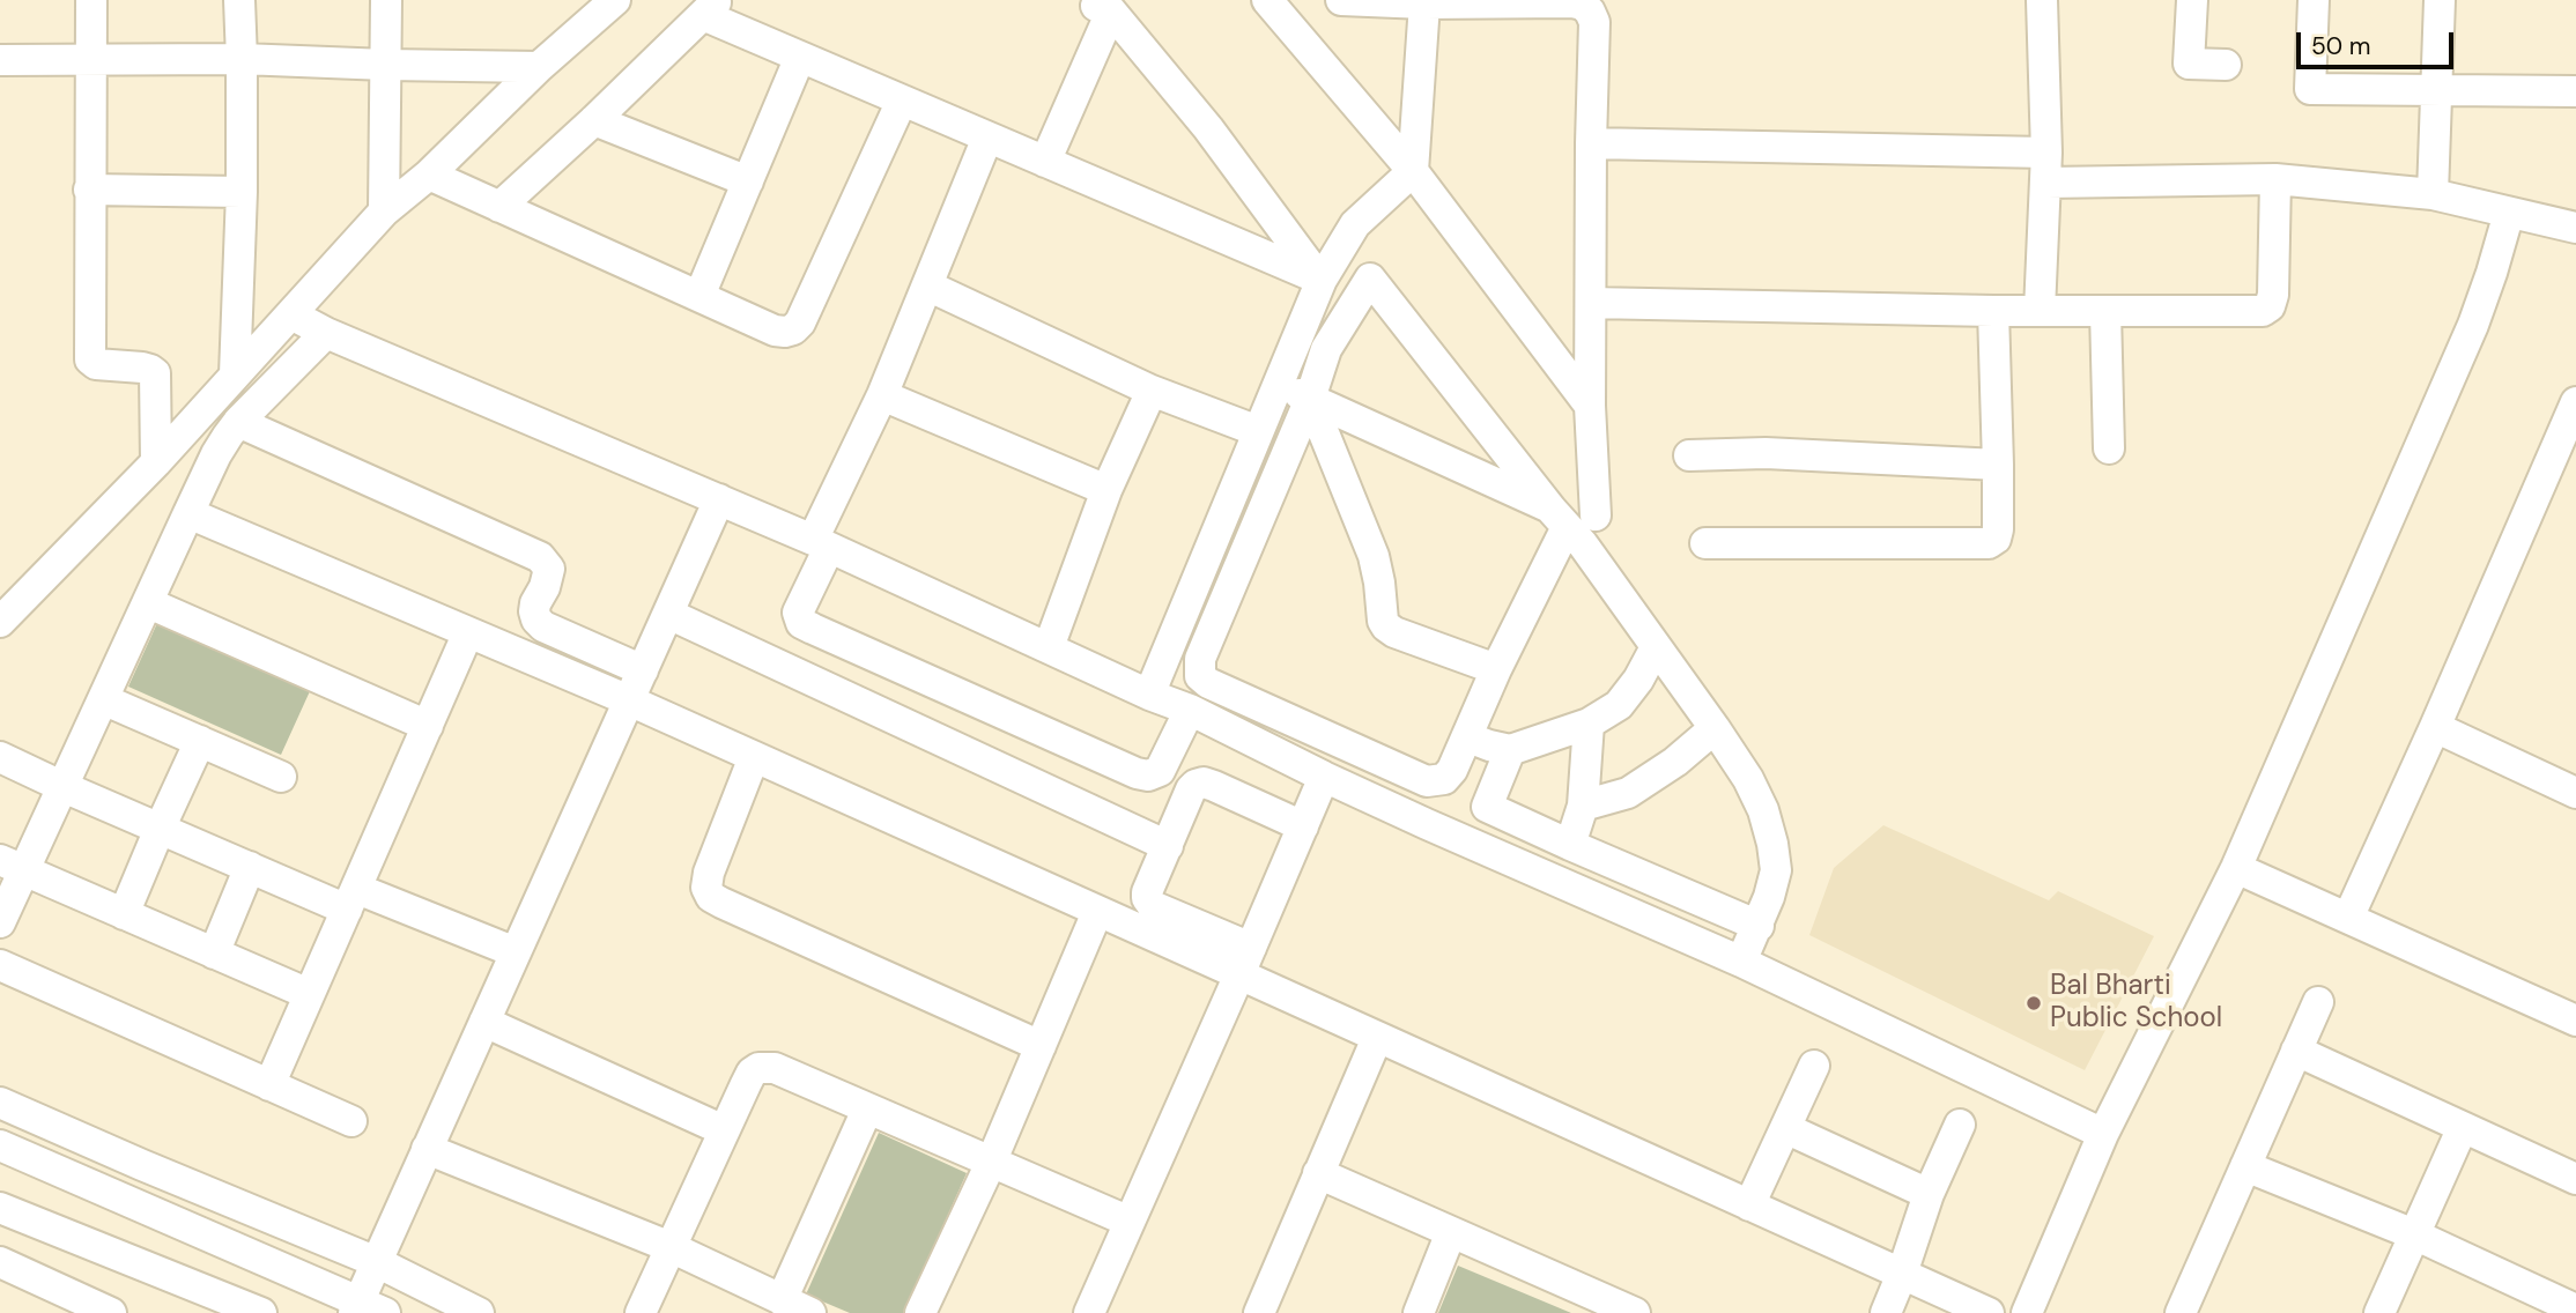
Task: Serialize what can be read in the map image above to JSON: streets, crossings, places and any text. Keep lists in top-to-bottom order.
{
  "places": ["Bal Bharti Public School"],
  "scale_bar": "50 m"
}
